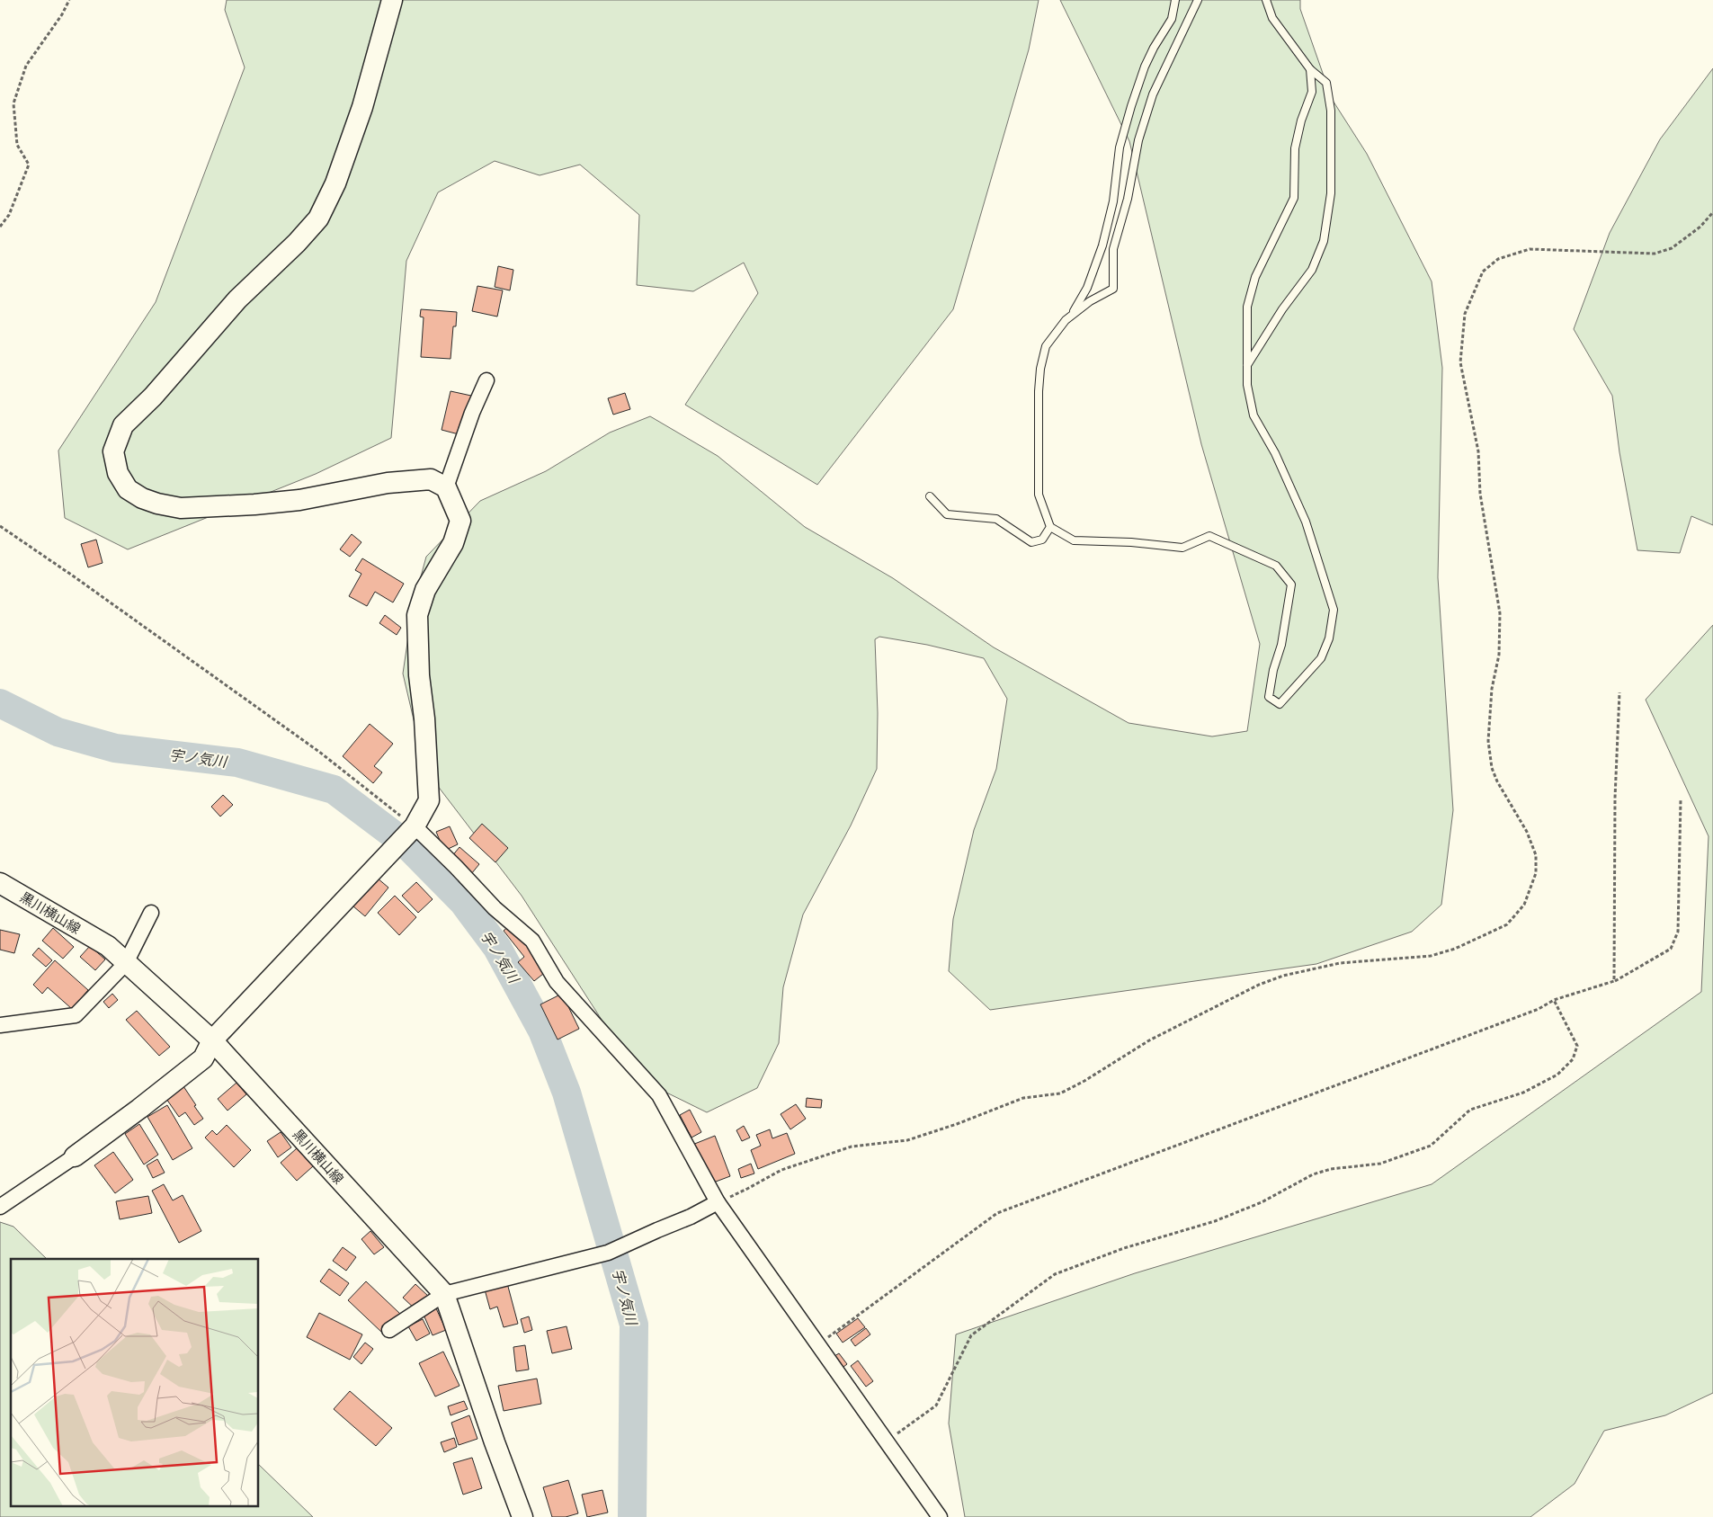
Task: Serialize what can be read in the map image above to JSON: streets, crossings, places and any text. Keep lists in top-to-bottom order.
{
  "streets": {
    "street": ["黒川横山線"]
  },
  "water": ["宇ノ気川"]
}
